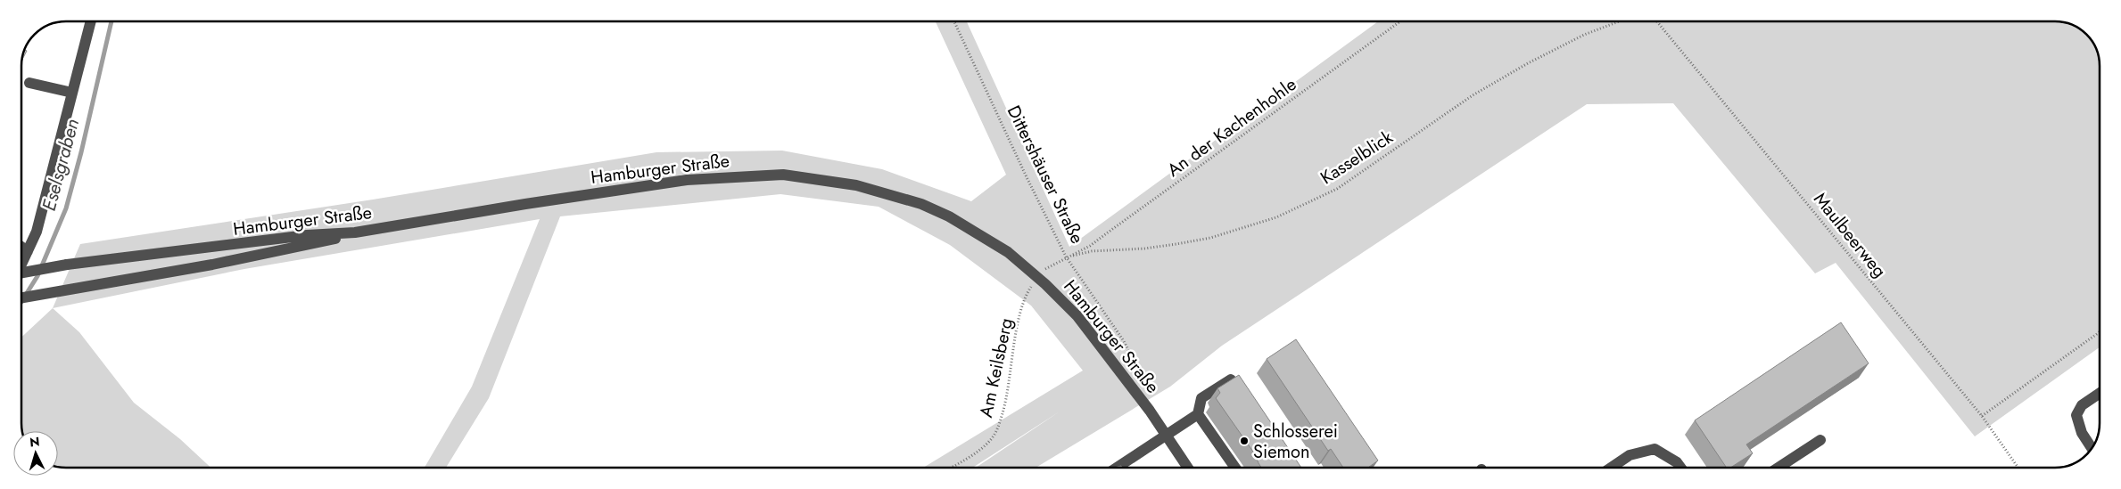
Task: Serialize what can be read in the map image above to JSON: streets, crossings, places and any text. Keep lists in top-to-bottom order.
{
  "streets": {
    "street": ["Hamburger Straße"],
    "path": [
      "An der Kachenhohle",
      "Kasselblick",
      "Dittershäuser Straße",
      "Maulbeerweg",
      "Am Keilsberg"
    ]
  },
  "crossings": [
    ["An der Kachenhohle", "Kasselblick"],
    ["An der Kachenhohle", "Dittershäuser Straße"],
    ["An der Kachenhohle", "Am Keilsberg"],
    ["Kasselblick", "Dittershäuser Straße"],
    ["Kasselblick", "Am Keilsberg"],
    ["Hamburger Straße", "Am Keilsberg"],
    ["Dittershäuser Straße", "Am Keilsberg"]
  ],
  "water": ["Eselsgraben"],
  "places": ["Schlosserei Siemon"],
  "north": "top"
}
